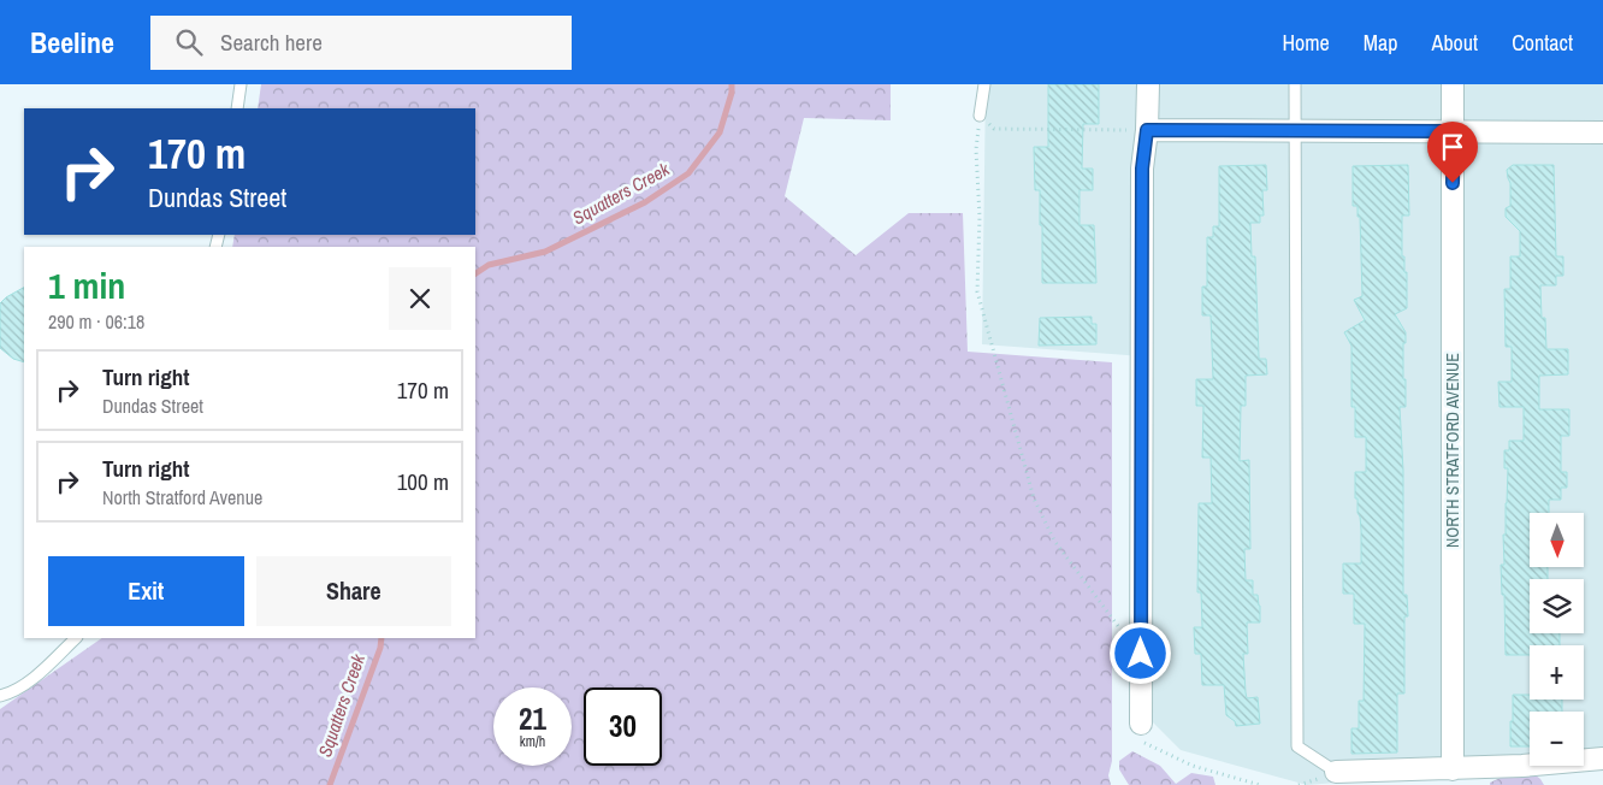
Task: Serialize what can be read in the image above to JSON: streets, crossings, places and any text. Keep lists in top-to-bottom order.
{
  "streets": {
    "street": ["NORTH STRATFORD AVENUE"]
  },
  "water": ["Squatters Creek"],
  "north": "bottom",
  "page": {
    "header": "Beeline",
    "search": "Search here",
    "nav": [
      "Home",
      "Map",
      "About",
      "Contact"
    ],
    "turn": ["170 m", "Dundas Street"],
    "heading": ["1 min", "290 m · 06:18"],
    "list": [
      {
        "name": "Turn right",
        "note": "Dundas Street",
        "value": "170 m"
      },
      {
        "name": "Turn right",
        "note": "North Stratford Avenue",
        "value": "100 m"
      }
    ],
    "map_buttons": ["+", "−"],
    "buttons": ["Exit", "Share"],
    "speed": "21 km/h",
    "limit": "30"
  }
}
